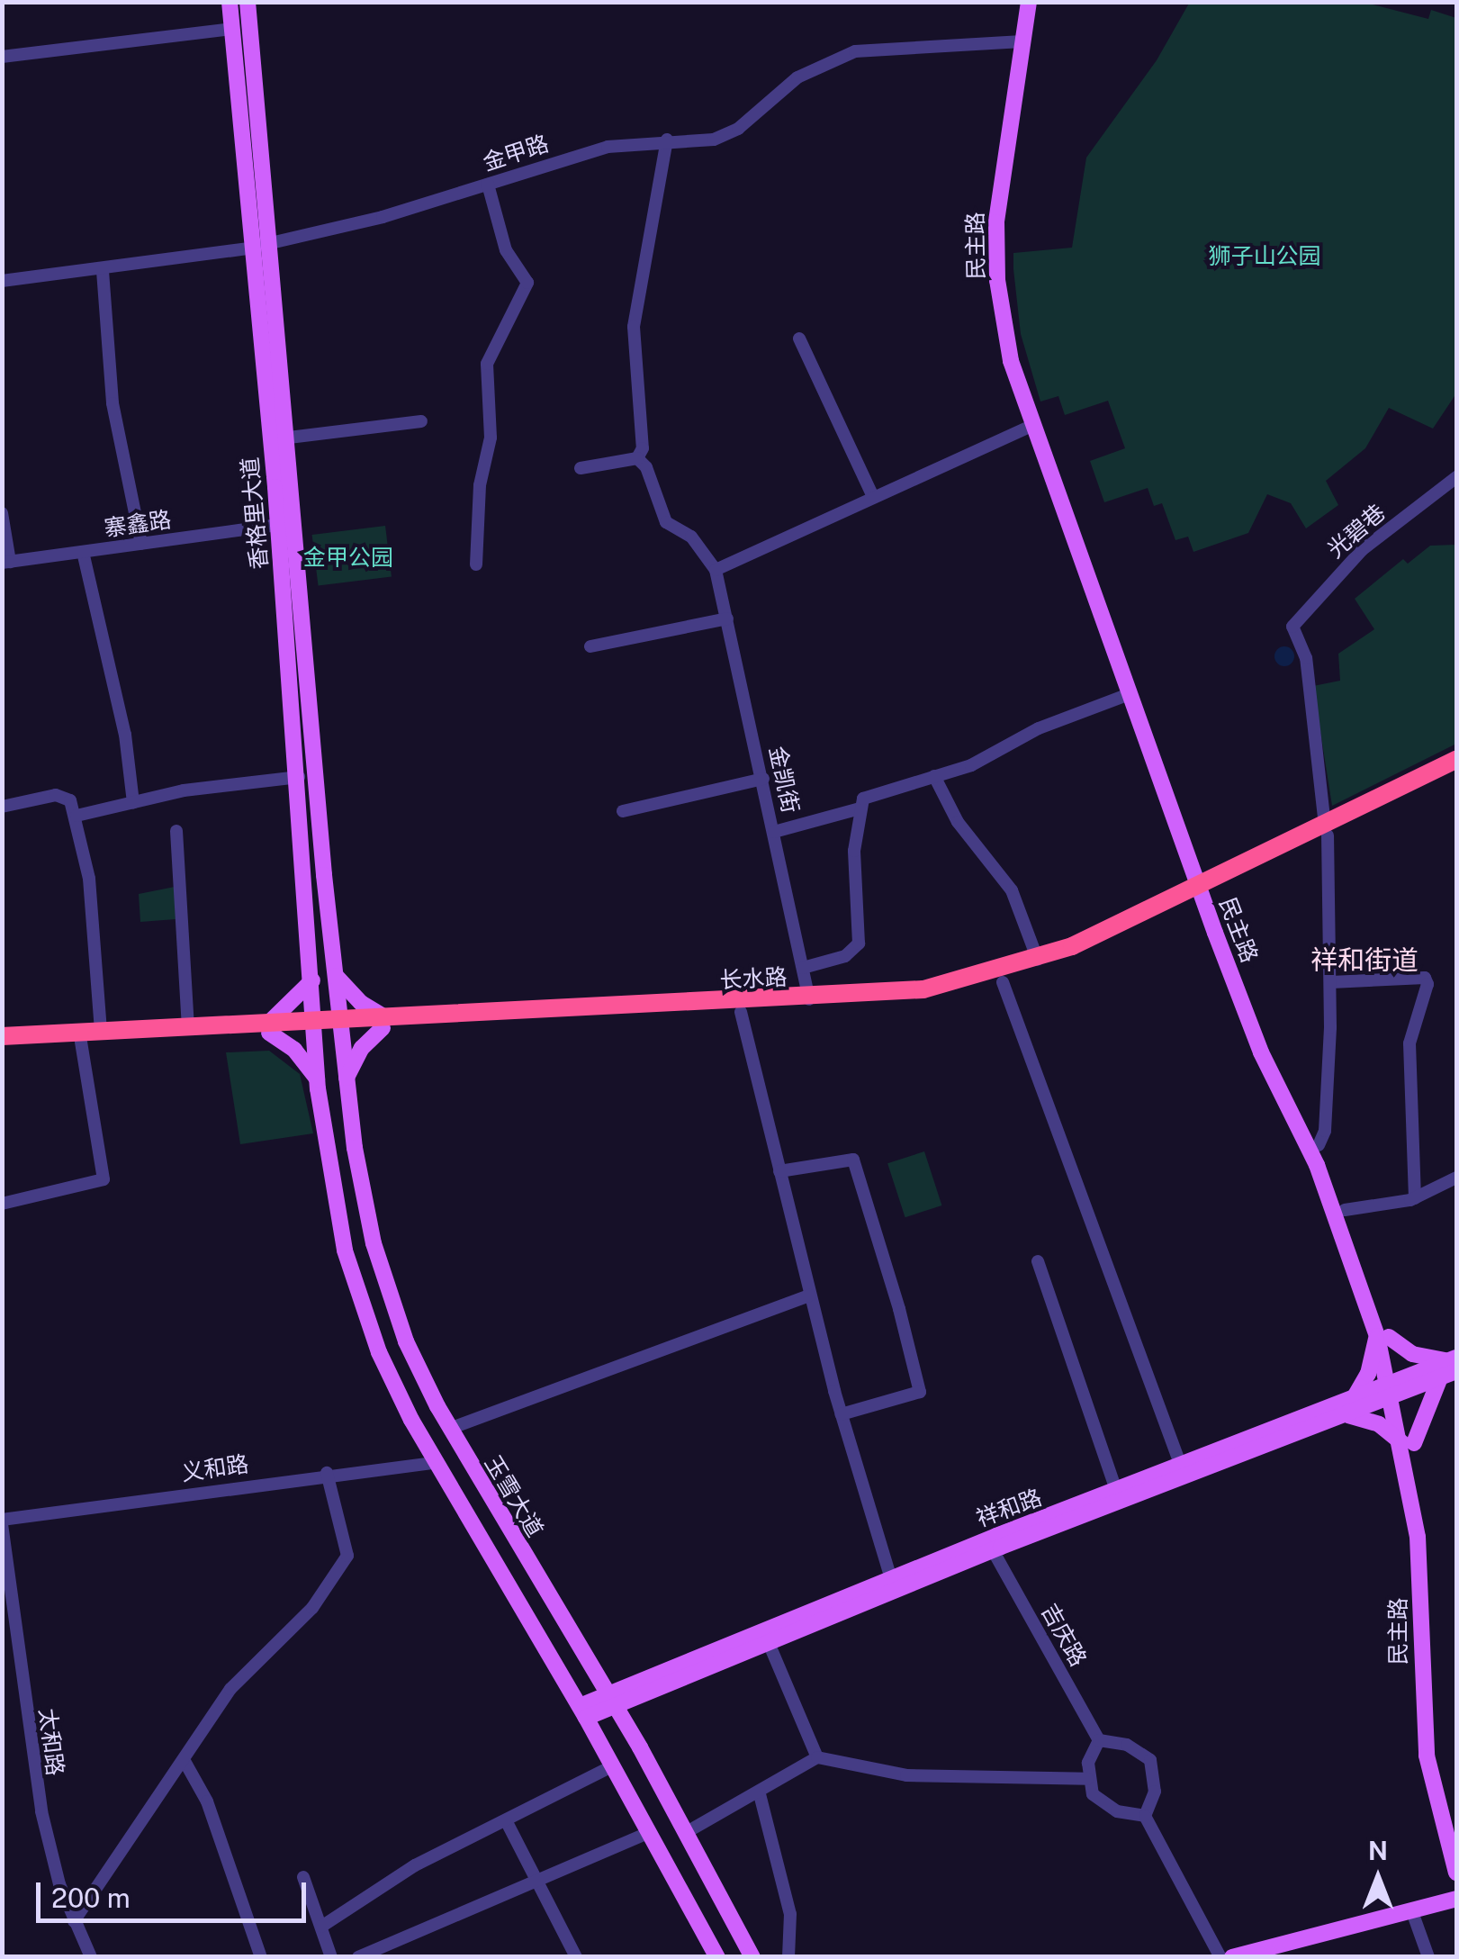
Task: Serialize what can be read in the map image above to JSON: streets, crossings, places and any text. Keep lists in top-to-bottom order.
{
  "streets": {
    "highway": ["长水路"],
    "main road": [
      "民主路",
      "香格里大道",
      "玉雪大道",
      "祥和路"
    ],
    "street": [
      "金甲路",
      "寨鑫路",
      "光碧巷",
      "金凯街",
      "义和路",
      "吉庆路",
      "太和路"
    ]
  },
  "crossings": [
    ["金甲路", "民主路"],
    ["金甲路", "香格里大道"],
    ["民主路", "长水路"],
    ["民主路", "祥和路"],
    ["香格里大道", "寨鑫路"],
    ["香格里大道", "长水路"],
    ["香格里大道", "玉雪大道"],
    ["光碧巷", "长水路"],
    ["金凯街", "长水路"],
    ["长水路", "玉雪大道"],
    ["义和路", "太和路"],
    ["玉雪大道", "祥和路"],
    ["祥和路", "吉庆路"]
  ],
  "districts": ["祥和街道"],
  "parks": ["狮子山公园", "金甲公园"],
  "scale_bar": "200 m",
  "north": "top"
}
